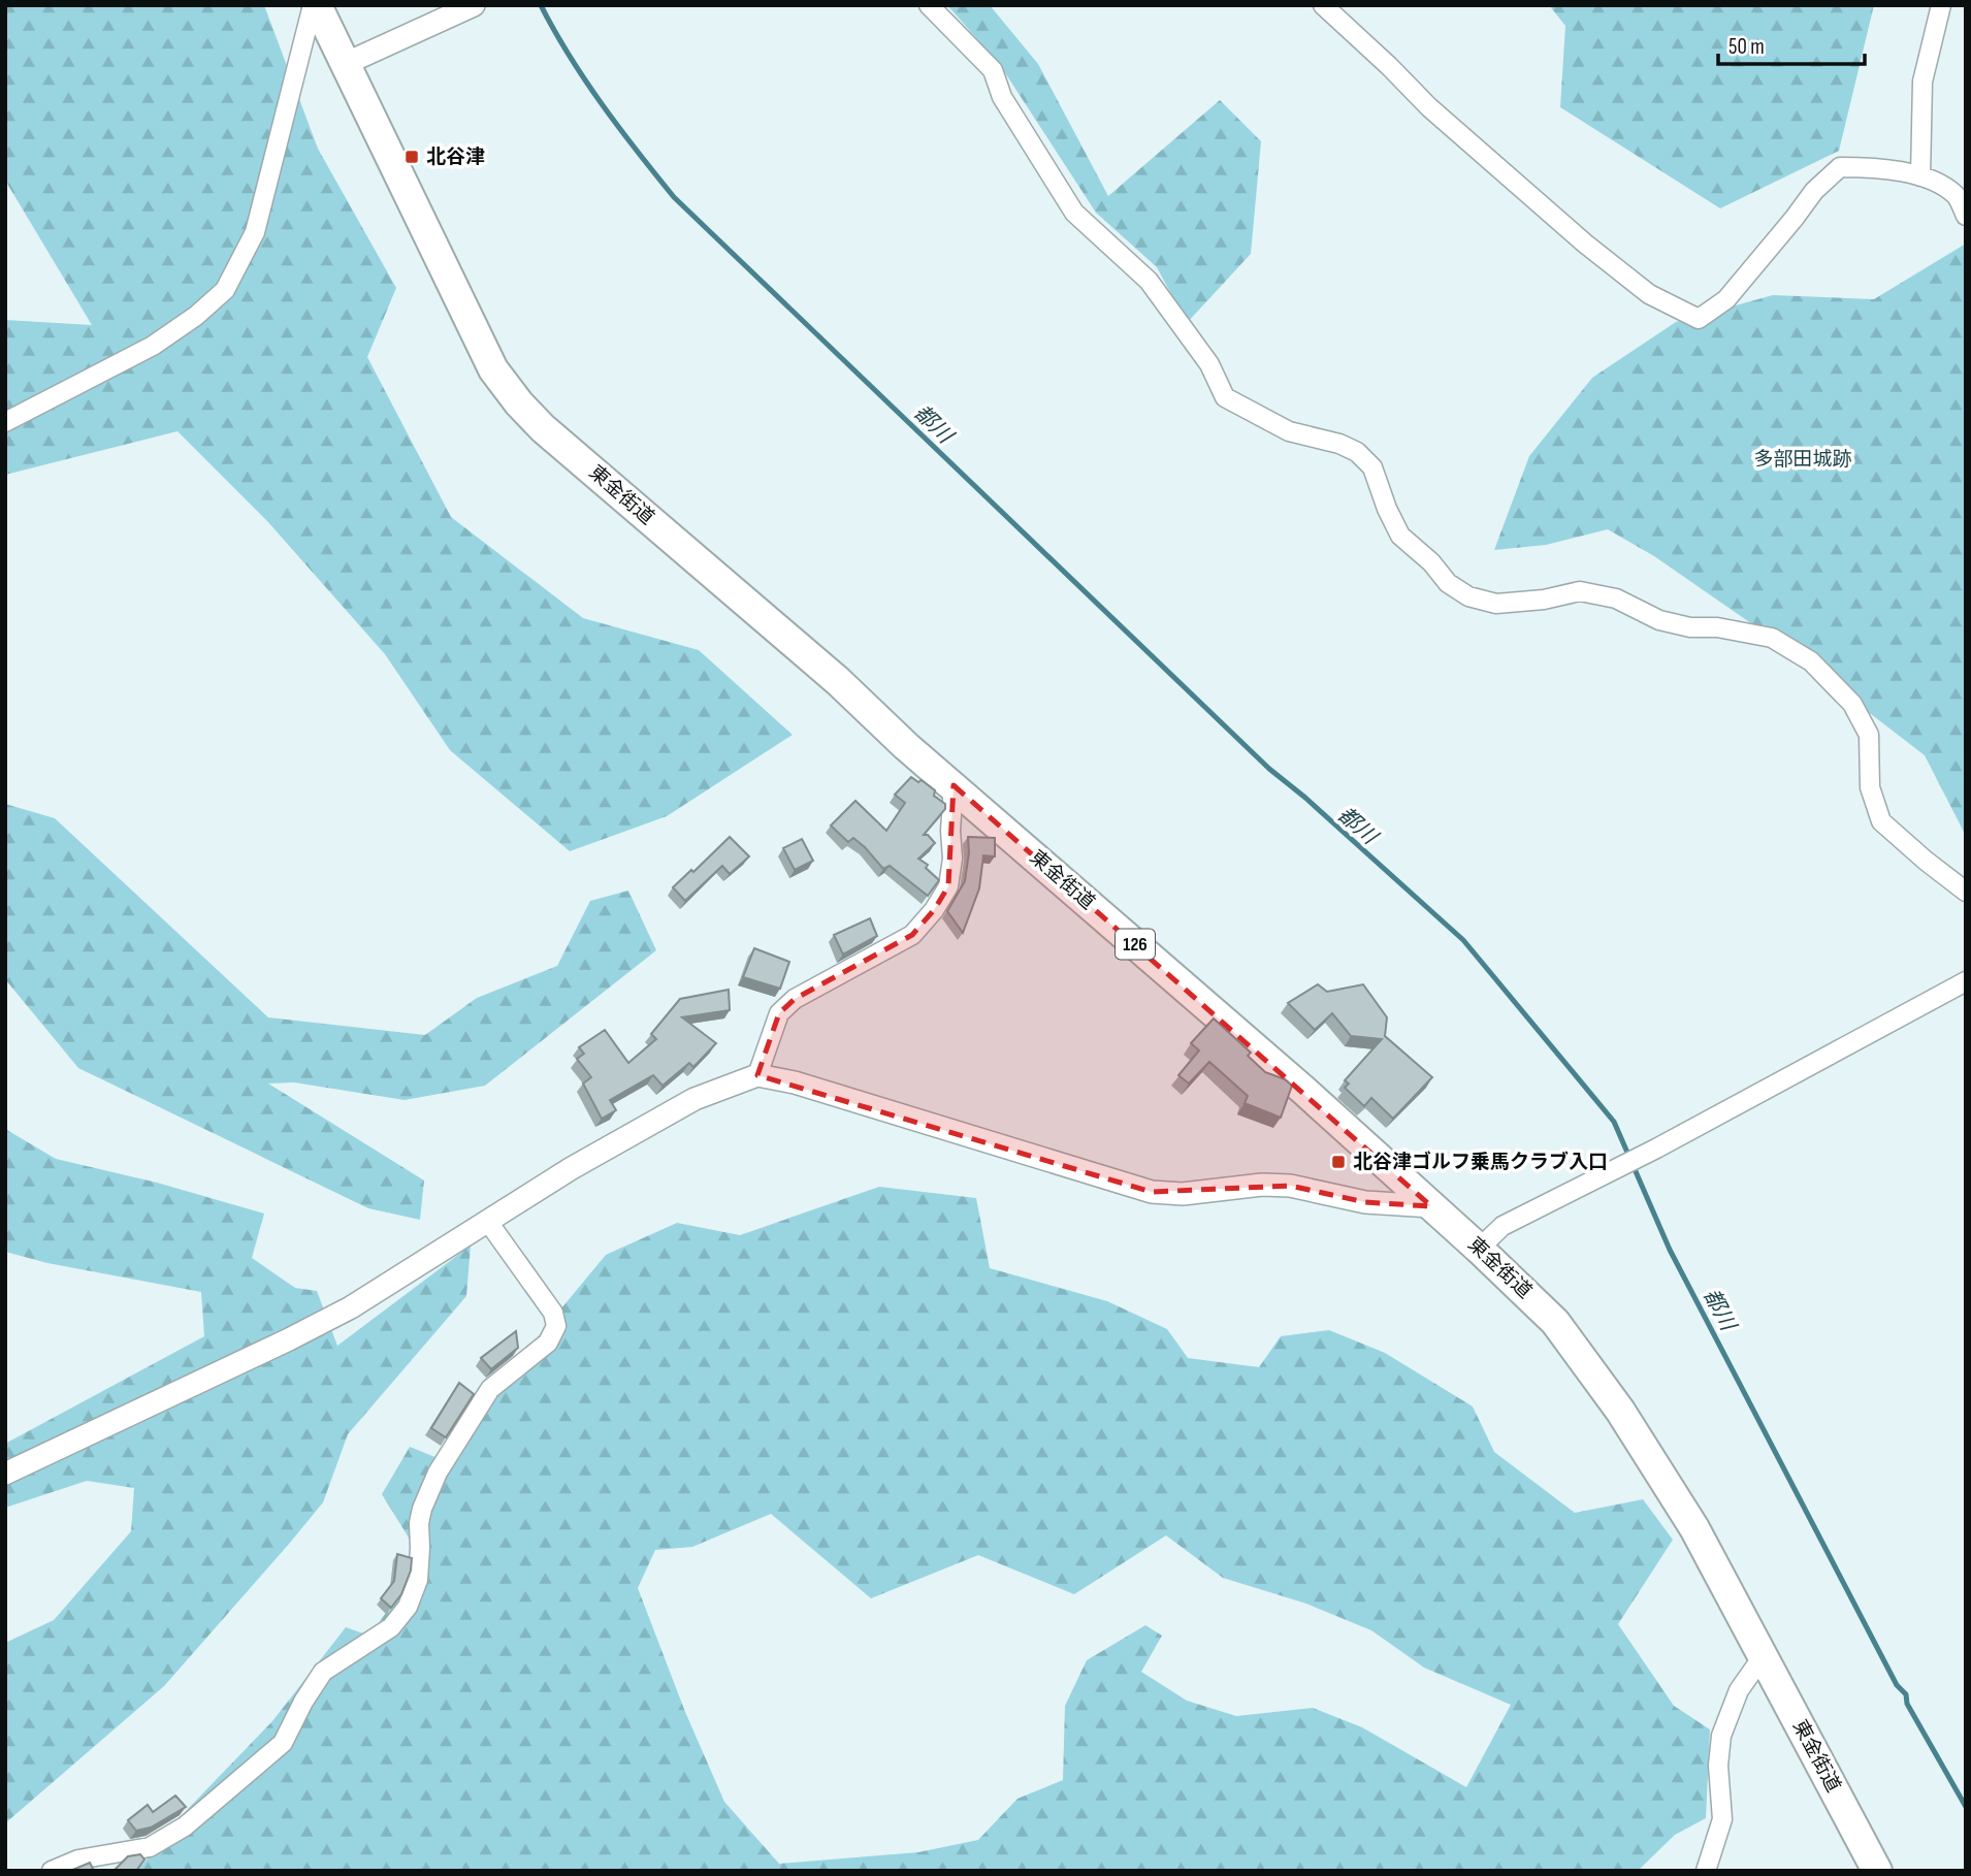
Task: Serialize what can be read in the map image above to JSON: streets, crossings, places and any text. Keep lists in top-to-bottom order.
{
  "streets": {
    "highway": ["東金街道", "126"]
  },
  "water": ["都川"],
  "parks": ["多部田城跡"],
  "places": {
    "transit": ["北谷津", "北谷津ゴルフ乗馬クラブ入口"]
  },
  "scale_bar": "50 m"
}
